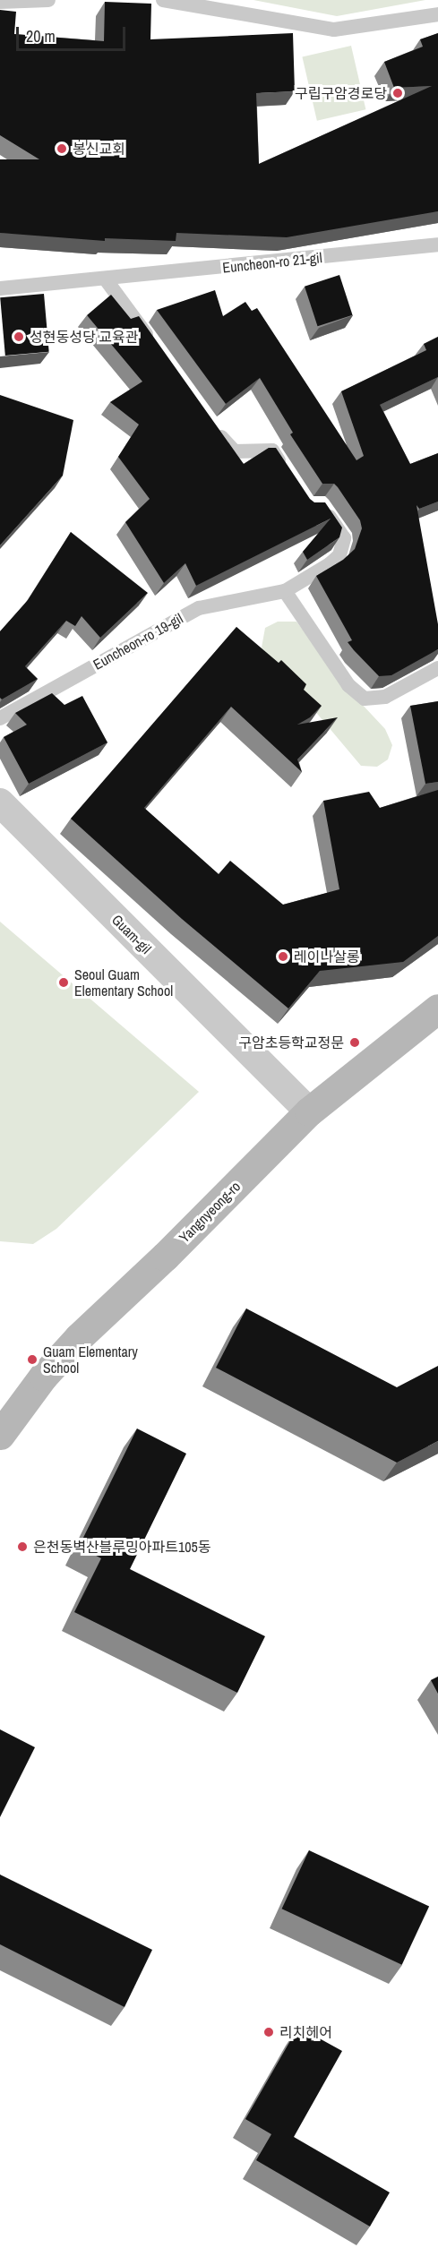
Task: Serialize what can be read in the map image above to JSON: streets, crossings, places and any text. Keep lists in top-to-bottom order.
{
  "streets": {
    "main road": ["Yangnyeong-ro"],
    "street": ["Guam-gil"],
    "lane": ["Euncheon-ro 21-gil", "Euncheon-ro 19-gil"]
  },
  "crossings": [
    ["Guam-gil", "Yangnyeong-ro"]
  ],
  "places": [
    "구립구암경로당",
    "봉신교회",
    "성현동성당 교육관",
    "레이나살롱",
    "Seoul Guam Elementary School",
    "구암초등학교정문",
    "Guam Elementary School",
    "은천동벽산블루밍아파트105동",
    "리치헤어"
  ],
  "scale_bar": "20 m"
}
